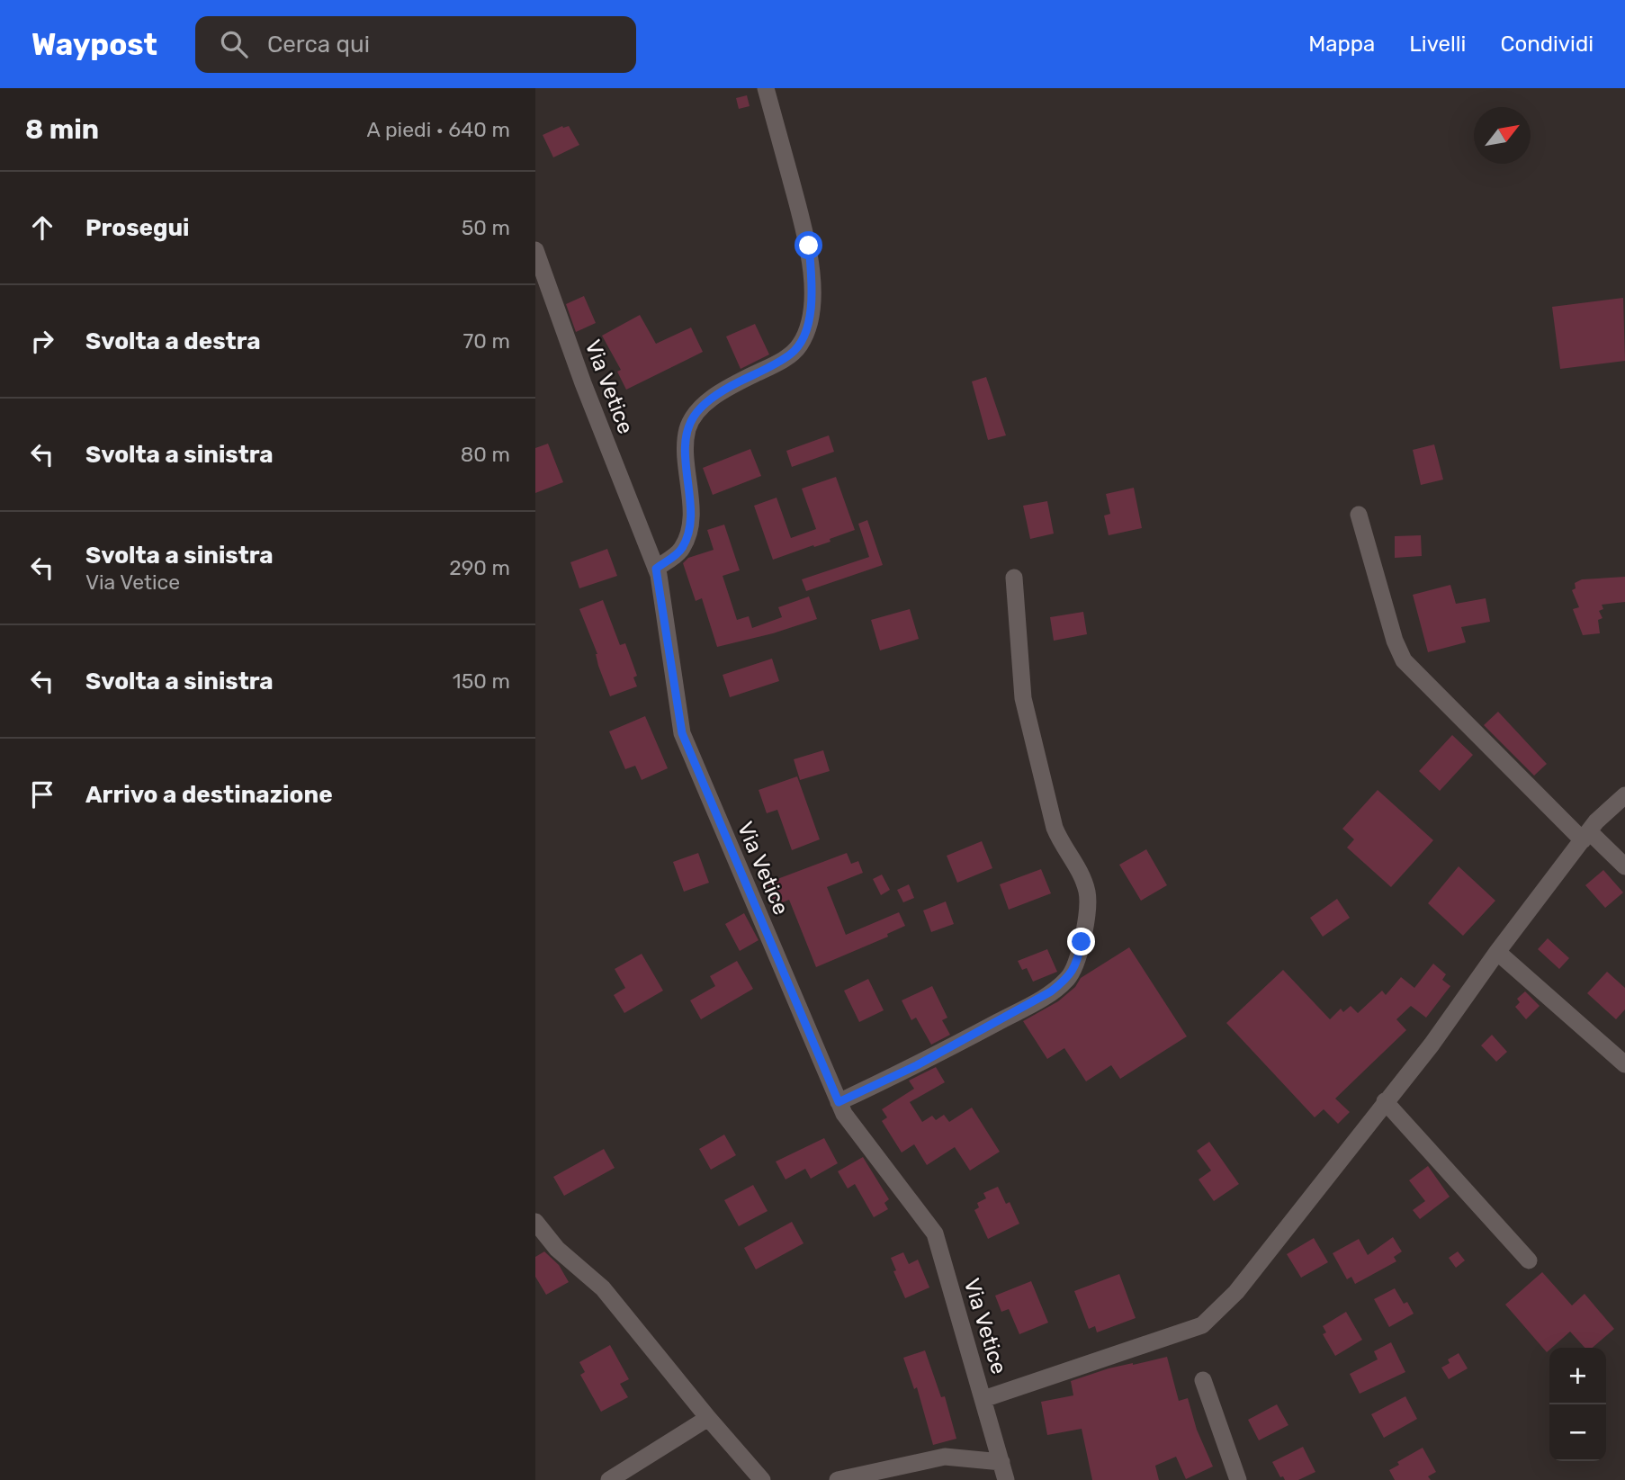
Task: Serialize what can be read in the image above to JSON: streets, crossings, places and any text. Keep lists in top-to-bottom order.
{
  "streets": {
    "street": ["Via Vetice"]
  },
  "north": "top right",
  "page": {
    "header": "Waypost",
    "search": "Cerca qui",
    "nav": ["Mappa", "Livelli", "Condividi"],
    "heading": ["8 min", "A piedi · 640 m"],
    "list": [
      ["Prosegui", "50 m"],
      ["Svolta a destra", "70 m"],
      ["Svolta a sinistra", "80 m"],
      ["Svolta a sinistra", "Via Vetice", "290 m"],
      ["Svolta a sinistra", "150 m"],
      "Arrivo a destinazione"
    ],
    "map_buttons": ["+", "−"]
  }
}
